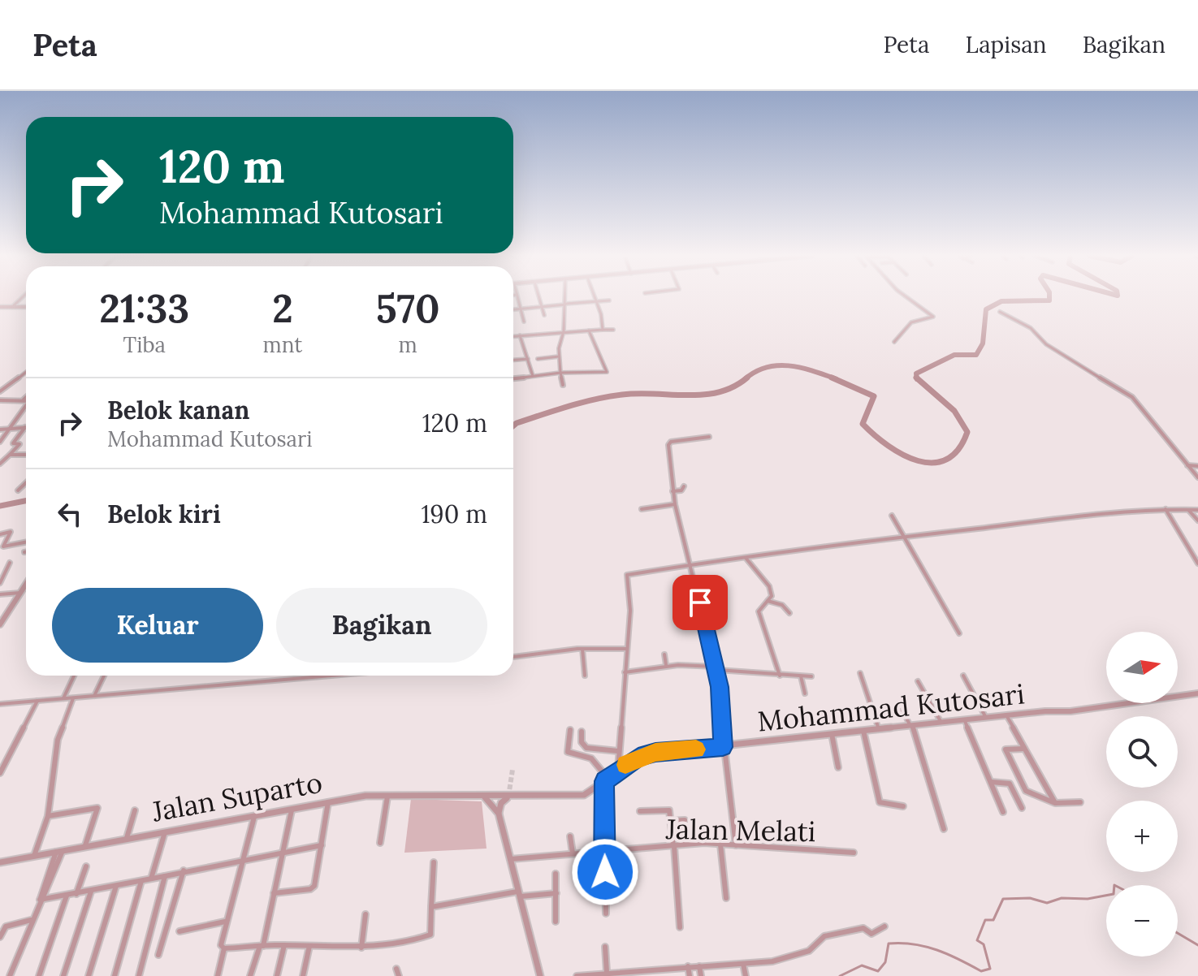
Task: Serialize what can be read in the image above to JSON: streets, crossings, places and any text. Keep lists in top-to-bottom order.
{
  "streets": {
    "street": ["Mohammad Kutosari", "Jalan Suparto", "Jalan Melati"]
  },
  "crossings": [
    ["Mohammad Kutosari", "Jalan Suparto"]
  ],
  "north": "right",
  "page": {
    "header": "Peta",
    "nav": ["Peta", "Lapisan", "Bagikan"],
    "turn": ["120 m", "Mohammad Kutosari"],
    "eta": [
      "21:33",
      "Tiba",
      "2",
      "mnt",
      "570",
      "m"
    ],
    "list": [
      {
        "name": "Belok kanan",
        "note": "Mohammad Kutosari",
        "value": "120 m"
      },
      {
        "name": "Belok kiri",
        "value": "190 m"
      }
    ],
    "buttons": ["Keluar", "Bagikan"],
    "map_buttons": ["+", "−"]
  }
}
